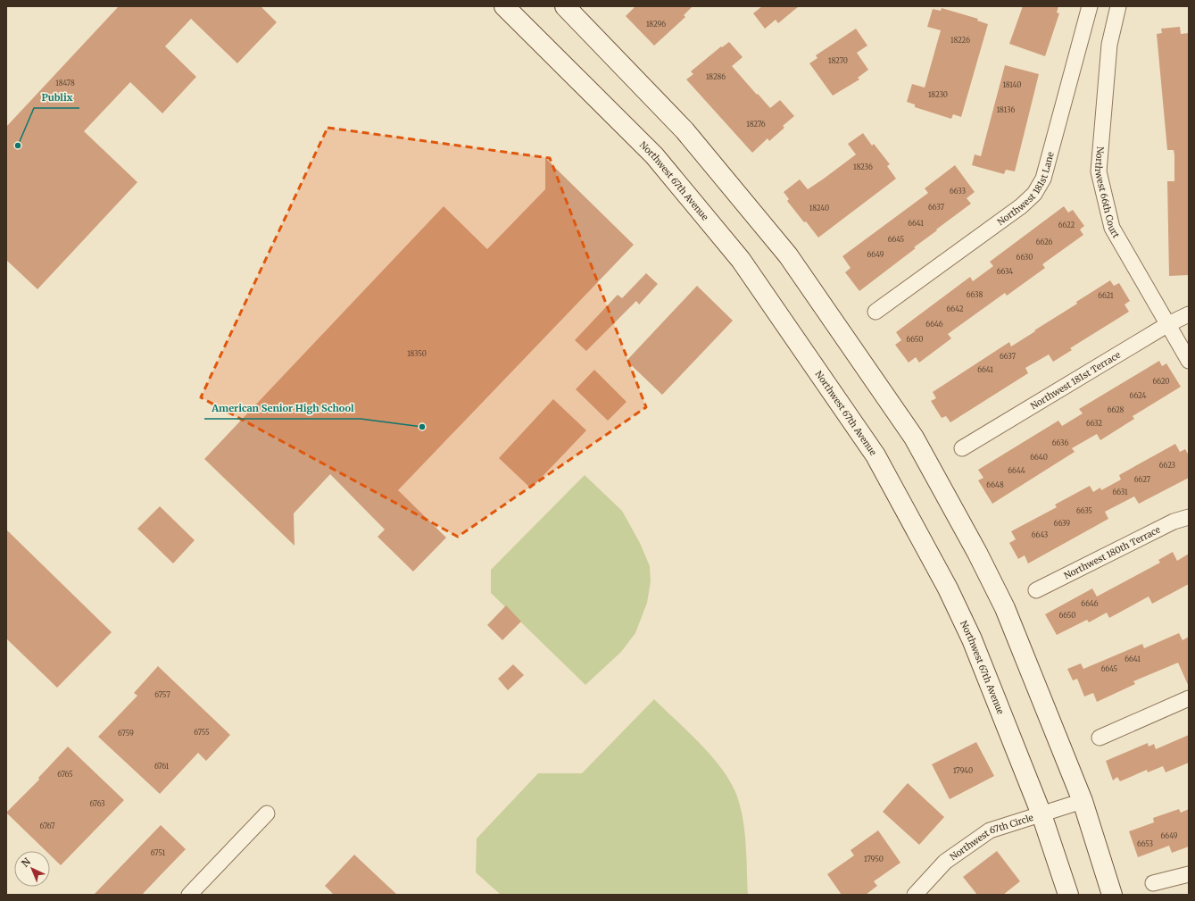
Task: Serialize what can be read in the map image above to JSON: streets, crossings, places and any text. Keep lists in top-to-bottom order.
{
  "streets": {
    "main road": ["Northwest 67th Avenue"],
    "street": [
      "Northwest 181st Lane",
      "Northwest 66th Court",
      "Northwest 181st Terrace",
      "Northwest 180th Terrace",
      "Northwest 67th Circle"
    ]
  },
  "crossings": [
    ["Northwest 67th Avenue", "Northwest 67th Circle"],
    ["Northwest 66th Court", "Northwest 181st Terrace"]
  ],
  "places": ["Publix", "American Senior High School"],
  "house_numbers": [
    "18296",
    "18226",
    "18270",
    "18286",
    "18478",
    "18140",
    "18230",
    "18136",
    "18276",
    "18236",
    "6633",
    "6637",
    "18240",
    "6641",
    "6622",
    "6645",
    "6626",
    "6649",
    "6630",
    "6634",
    "6638",
    "6621",
    "6642",
    "6646",
    "6650",
    "18350",
    "6637",
    "6641",
    "6620",
    "6624",
    "6628",
    "6632",
    "6636",
    "6640",
    "6623",
    "6644",
    "6627",
    "6648",
    "6631",
    "6635",
    "6639",
    "6643",
    "6646",
    "6650",
    "6641",
    "6645",
    "6757",
    "6755",
    "6759",
    "6761",
    "17940",
    "6765",
    "6763",
    "6767",
    "6649",
    "6653",
    "6751",
    "17950"
  ],
  "north": "top left"
}
